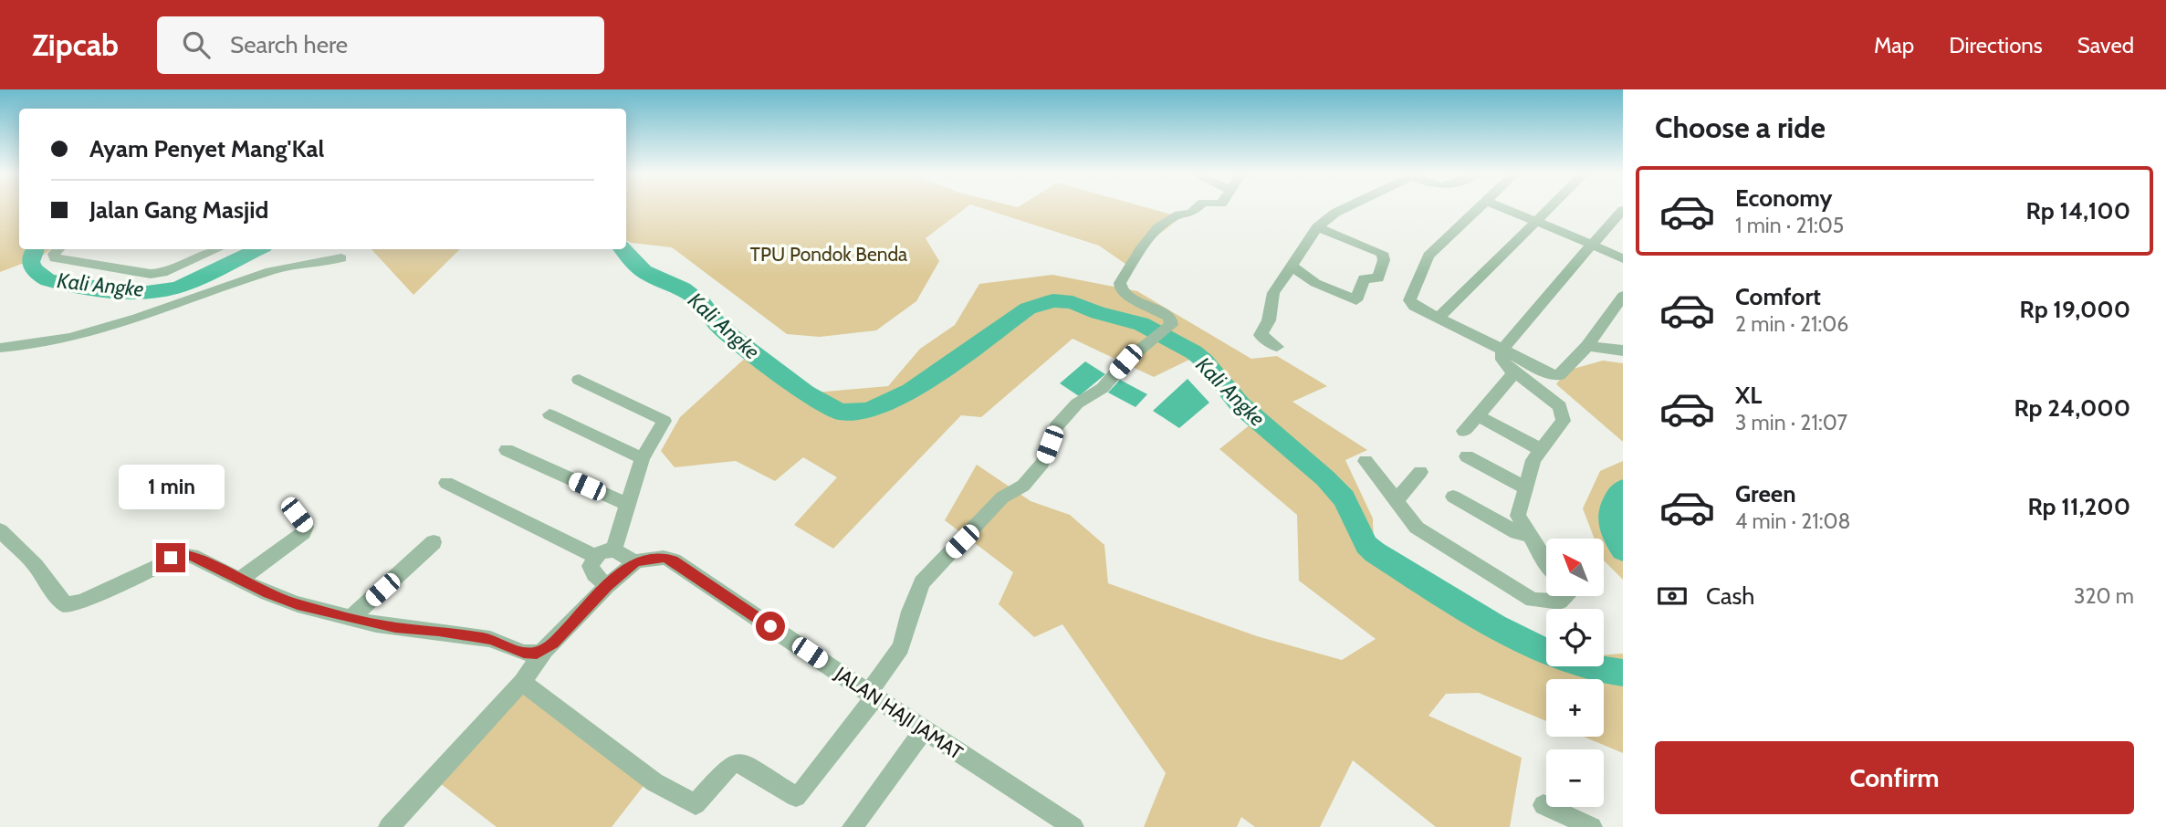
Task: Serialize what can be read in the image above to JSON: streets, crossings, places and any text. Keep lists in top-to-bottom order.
{
  "streets": {
    "street": ["JALAN HAJI JAMAT"]
  },
  "water": ["Kali Angke"],
  "parks": ["TPU Pondok Benda"],
  "north": "top left",
  "page": {
    "header": "Zipcab",
    "search": "Search here",
    "nav": ["Map", "Directions", "Saved"],
    "heading": "Choose a ride",
    "banner": ["Ayam Penyet Mang'Kal", "Jalan Gang Masjid"],
    "list": [
      {
        "name": "Economy",
        "note": "1 min · 21:05",
        "value": "Rp 14,100"
      },
      {
        "name": "Comfort",
        "note": "2 min · 21:06",
        "value": "Rp 19,000"
      },
      {
        "name": "XL",
        "note": "3 min · 21:07",
        "value": "Rp 24,000"
      },
      {
        "name": "Green",
        "note": "4 min · 21:08",
        "value": "Rp 11,200"
      }
    ],
    "bubble": "1 min",
    "map_buttons": ["+", "−"],
    "pay": ["Cash", "320 m"],
    "buttons": "Confirm"
  }
}
